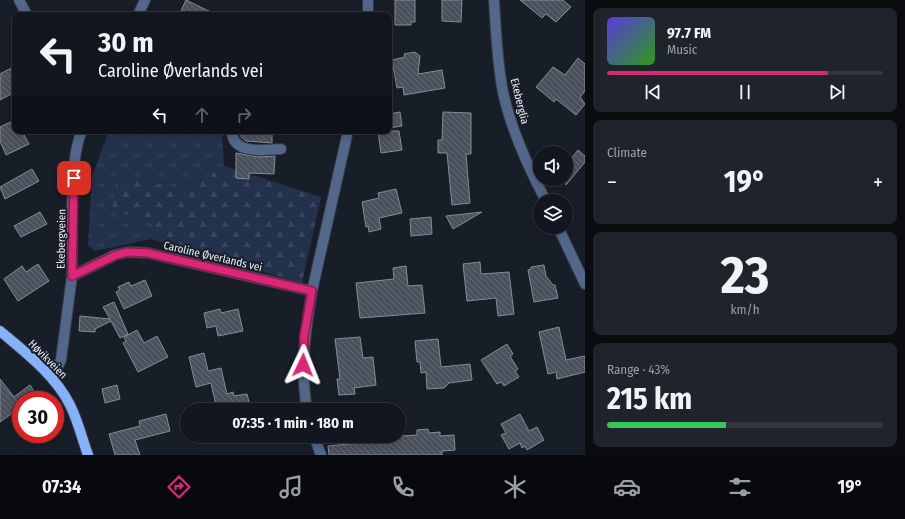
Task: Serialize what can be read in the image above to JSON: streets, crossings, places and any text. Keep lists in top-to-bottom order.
{
  "streets": {
    "main road": ["Høvikveien"],
    "street": ["Ekeberglia", "Ekebergveien", "Caroline Øverlands vei"]
  },
  "crossings": [
    ["Ekebergveien", "Caroline Øverlands vei"]
  ],
  "page": {
    "turn": ["30 m", "Caroline Øverlands vei"],
    "song": ["97.7 FM", "Music"],
    "tile": [
      "Climate",
      ["23", "km/h"],
      ["Range · 43%", "215 km"]
    ],
    "heat": ["−", "19°", "+"],
    "limit": "30",
    "trip": "07:35 · 1 min · 180 m",
    "tabs": ["07:34", "19°"]
  }
}
